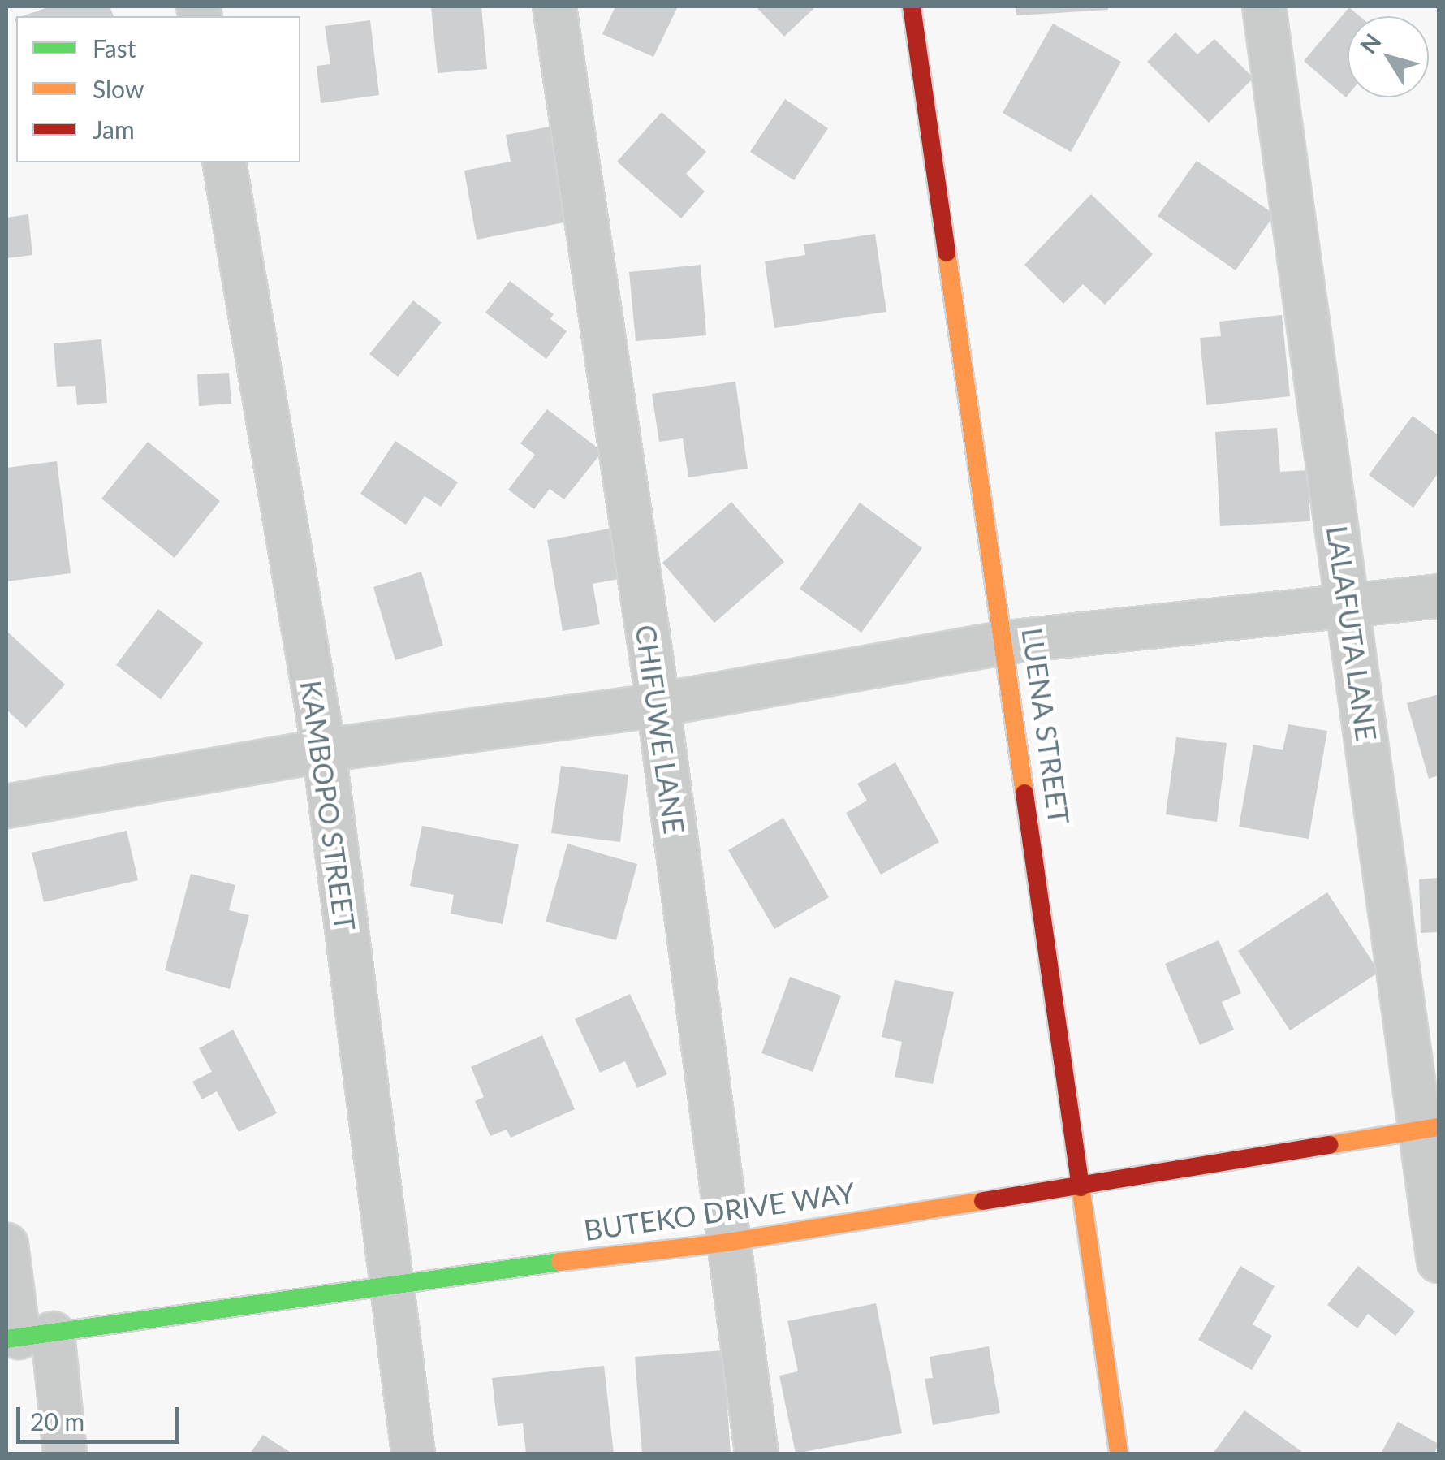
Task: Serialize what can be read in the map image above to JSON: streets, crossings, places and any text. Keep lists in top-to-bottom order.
{
  "streets": {
    "street": [
      "LALAFUTA LANE",
      "LUENA STREET",
      "CHIFUWE LANE",
      "KAMBOPO STREET",
      "BUTEKO DRIVE WAY"
    ]
  },
  "crossings": [
    ["LALAFUTA LANE", "BUTEKO DRIVE WAY"],
    ["LUENA STREET", "BUTEKO DRIVE WAY"],
    ["CHIFUWE LANE", "BUTEKO DRIVE WAY"],
    ["KAMBOPO STREET", "BUTEKO DRIVE WAY"]
  ],
  "legend": ["Fast", "Slow", "Jam"],
  "scale_bar": "20 m",
  "north": "top left"
}
